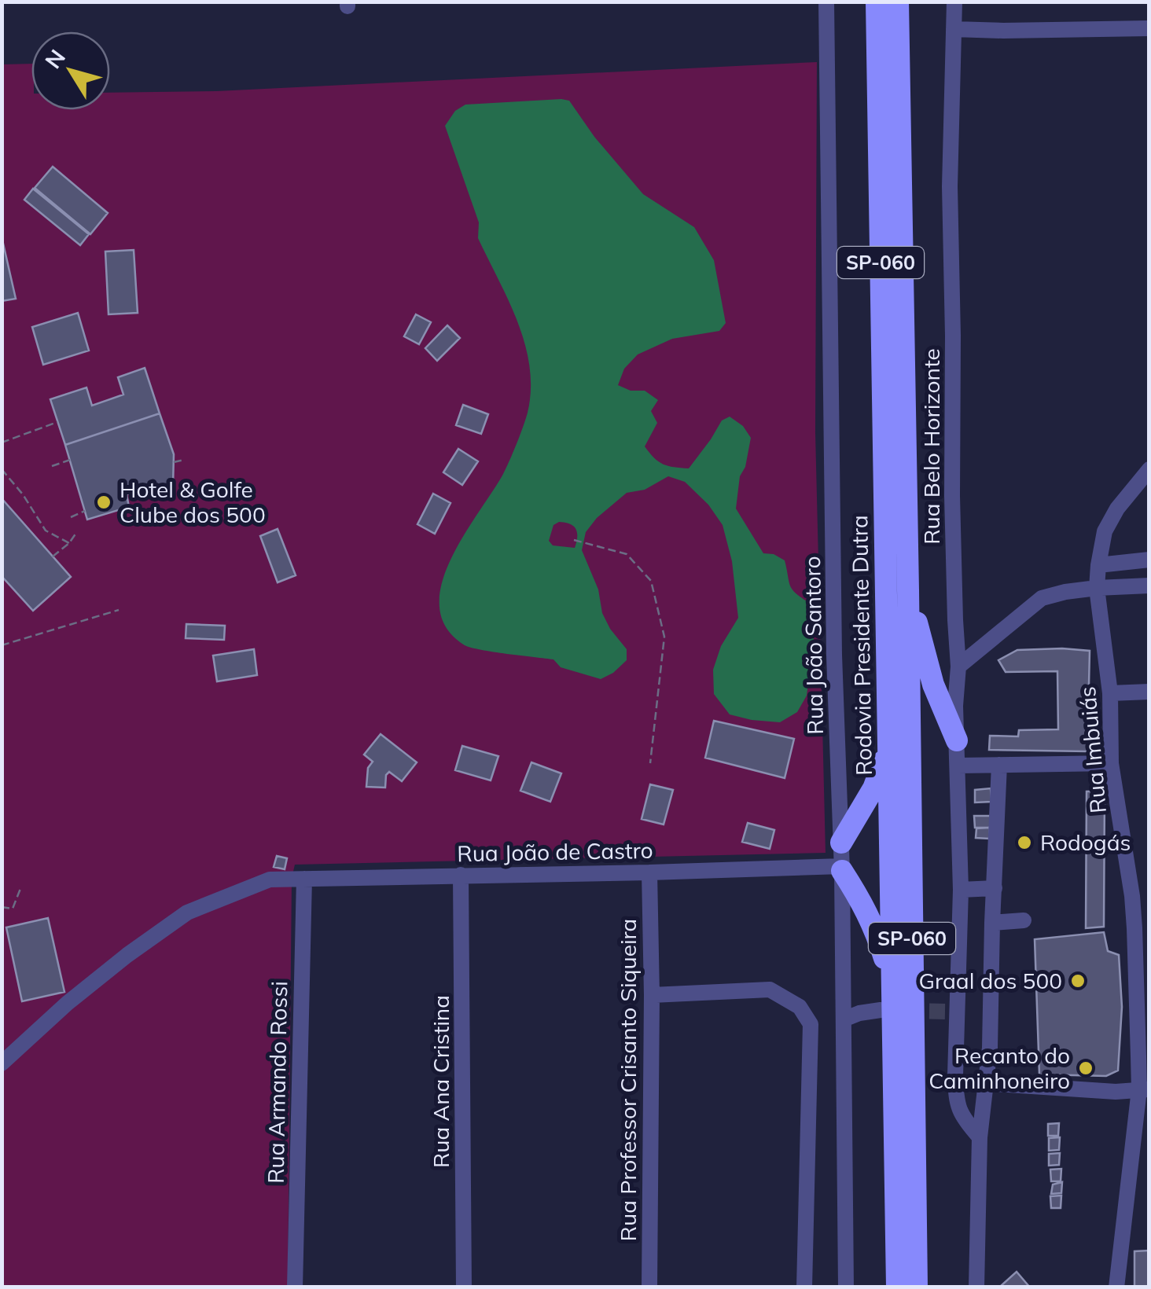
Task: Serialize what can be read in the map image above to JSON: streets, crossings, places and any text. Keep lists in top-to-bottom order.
{
  "streets": {
    "highway": ["SP-060", "Rodovia Presidente Dutra"],
    "street": [
      "Rua Belo Horizonte",
      "Rua João Santoro",
      "Rua Imbuiás",
      "Rua João de Castro",
      "Rua Professor Crisanto Siqueira",
      "Rua Ana Cristina",
      "Rua Armando Rossi"
    ]
  },
  "crossings": [
    ["Rua João Santoro", "Rua João de Castro"],
    ["Rua João de Castro", "Rua Professor Crisanto Siqueira"],
    ["Rua João de Castro", "Rua Ana Cristina"],
    ["Rua João de Castro", "Rua Armando Rossi"]
  ],
  "places": [
    "Hotel & Golfe Clube dos 500",
    "Rodogás",
    "Graal dos 500",
    "Recanto do Caminhoneiro"
  ],
  "north": "top left"
}
